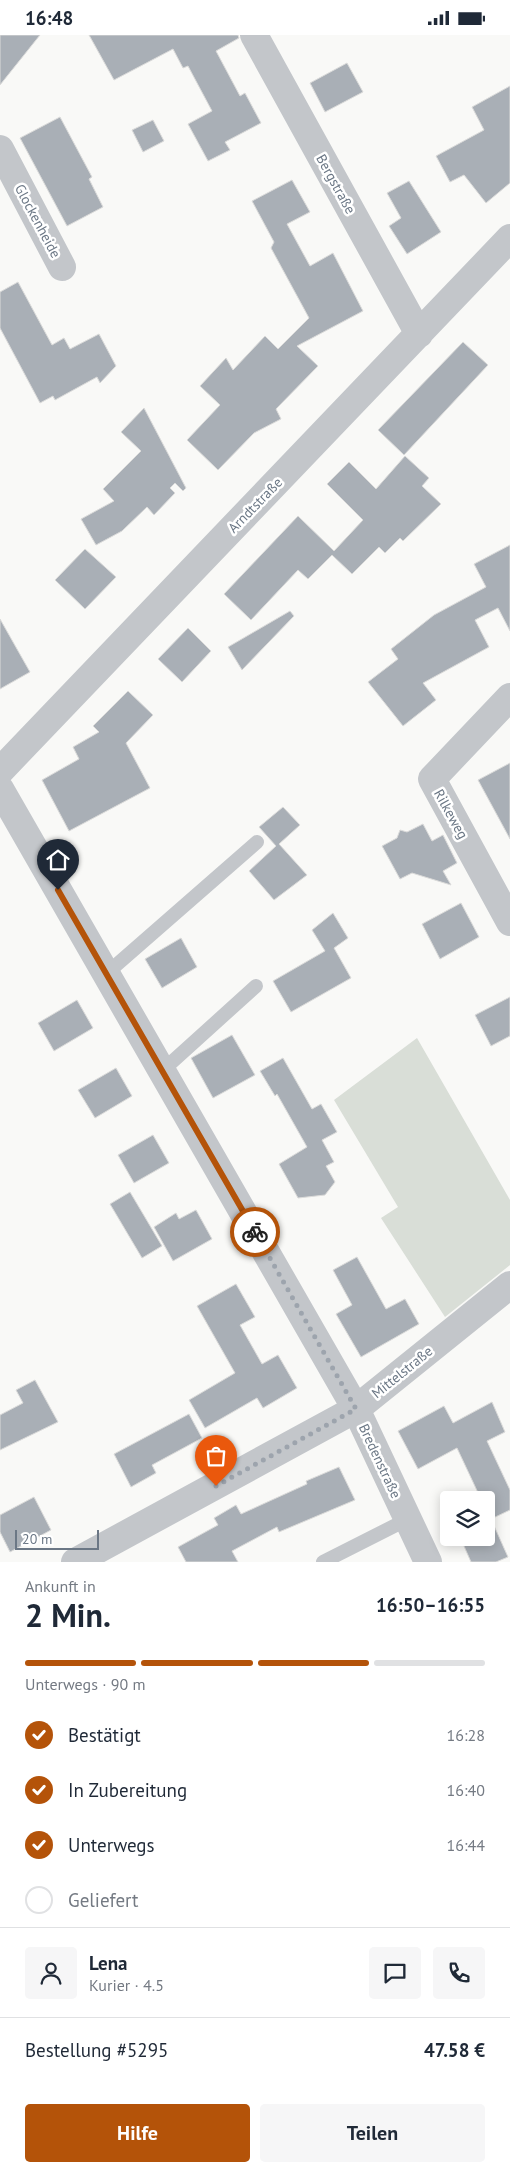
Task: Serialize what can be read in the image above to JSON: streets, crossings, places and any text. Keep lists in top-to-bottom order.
{
  "streets": {
    "street": [
      "Bergstraße",
      "Glockenheide",
      "Arndtstraße",
      "Rilkeweg",
      "Mittelstraße",
      "Bredenstraße"
    ]
  },
  "crossings": [
    ["Bergstraße", "Arndtstraße"],
    ["Mittelstraße", "Bredenstraße"]
  ],
  "scale_bar": "20 m",
  "page": {
    "status": "16:48",
    "scale": "20 m",
    "heading": ["2 Min.", "Ankunft in", "16:50–16:55"],
    "panel": [
      "Lena",
      "Kurier · 4.5",
      "Bestellung #5295",
      "47.58 €"
    ],
    "bar": "Unterwegs · 90 m",
    "list": [
      ["Bestätigt", "16:28"],
      ["In Zubereitung", "16:40"],
      ["Unterwegs", "16:44"],
      "Geliefert"
    ],
    "buttons": ["Hilfe", "Teilen"]
  }
}
